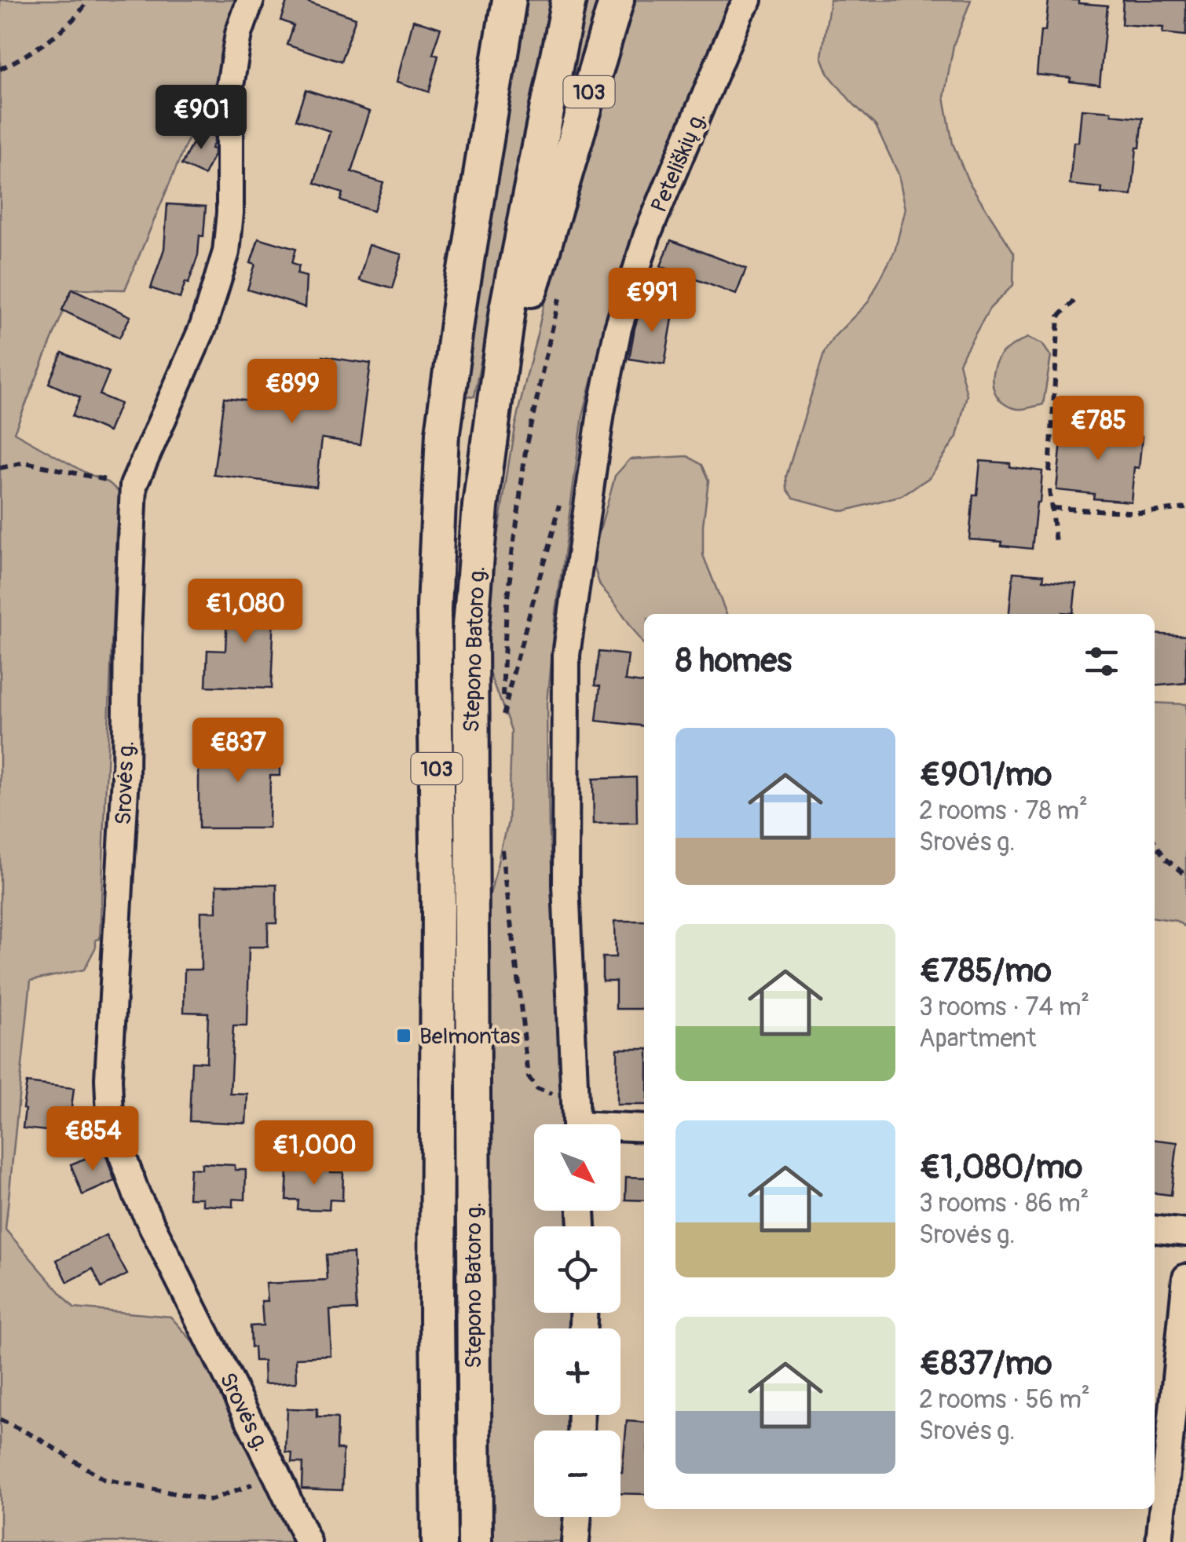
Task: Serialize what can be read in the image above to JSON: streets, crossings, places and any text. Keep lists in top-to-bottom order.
{
  "streets": {
    "main road": ["103", "Stepono Batoro g."],
    "street": ["Peteliškių g.", "Srovės g."]
  },
  "crossings": [
    ["103", "Stepono Batoro g."]
  ],
  "places": {
    "transit": ["Belmontas"]
  },
  "north": "bottom right",
  "page": {
    "price": [
      "€901",
      "€991",
      "€899",
      "€785",
      "€1,080",
      "€837",
      "€854",
      "€1,000"
    ],
    "heading": "8 homes",
    "list": [
      {
        "name": "€901/mo",
        "note": "2 rooms · 78 m² · Srovės g."
      },
      {
        "name": "€785/mo",
        "note": "3 rooms · 74 m² · Apartment"
      },
      {
        "name": "€1,080/mo",
        "note": "3 rooms · 86 m² · Srovės g."
      },
      {
        "name": "€837/mo",
        "note": "2 rooms · 56 m² · Srovės g."
      }
    ],
    "map_buttons": ["+", "−"]
  }
}
